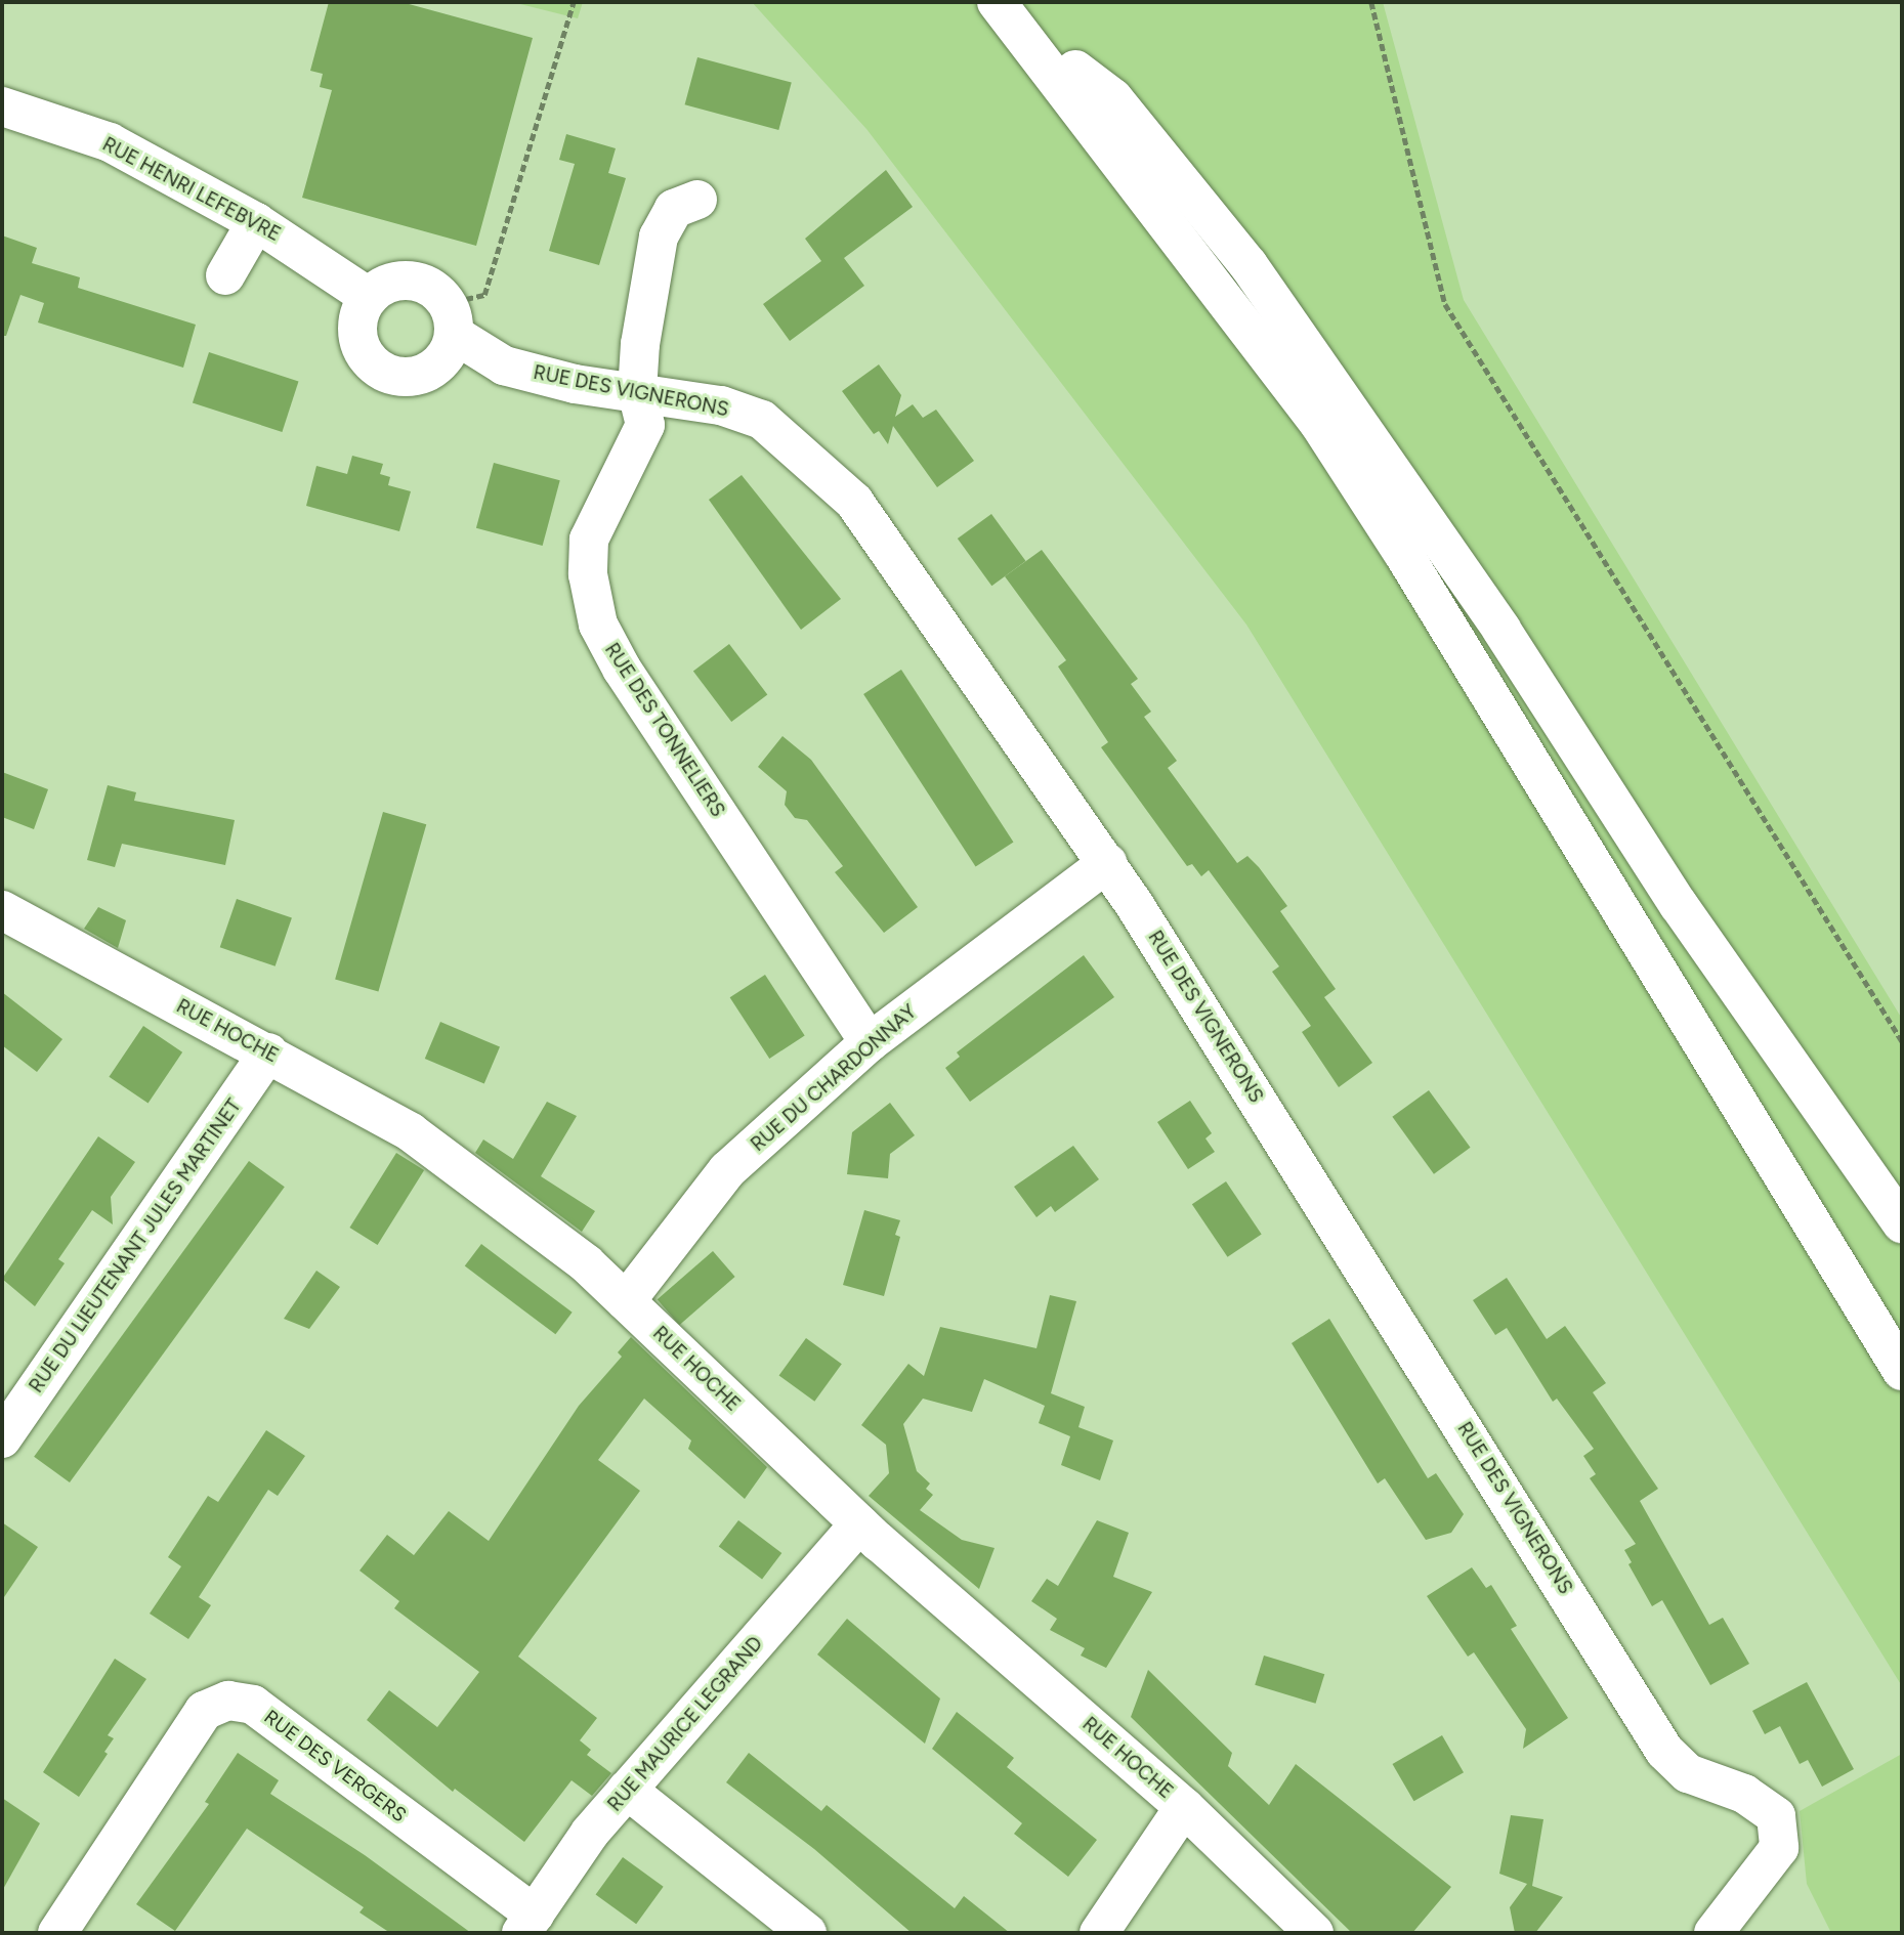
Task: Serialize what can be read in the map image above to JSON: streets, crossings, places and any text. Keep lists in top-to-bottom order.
{
  "streets": {
    "street": [
      "RUE HENRI LEFEBVRE",
      "RUE DES VIGNERONS",
      "RUE DES TONNELIERS",
      "RUE HOCHE",
      "RUE DU CHARDONNAY",
      "RUE DU LIEUTENANT JULES MARTINET",
      "RUE MAURICE LEGRAND",
      "RUE DES VERGERS"
    ]
  },
  "crossings": [
    ["RUE HENRI LEFEBVRE", "RUE DES VIGNERONS"],
    ["RUE DES VIGNERONS", "RUE DES TONNELIERS"],
    ["RUE DES VIGNERONS", "RUE DU CHARDONNAY"],
    ["RUE DES TONNELIERS", "RUE DU CHARDONNAY"],
    ["RUE HOCHE", "RUE DU CHARDONNAY"],
    ["RUE HOCHE", "RUE DU LIEUTENANT JULES MARTINET"],
    ["RUE HOCHE", "RUE MAURICE LEGRAND"],
    ["RUE MAURICE LEGRAND", "RUE DES VERGERS"]
  ]
}
